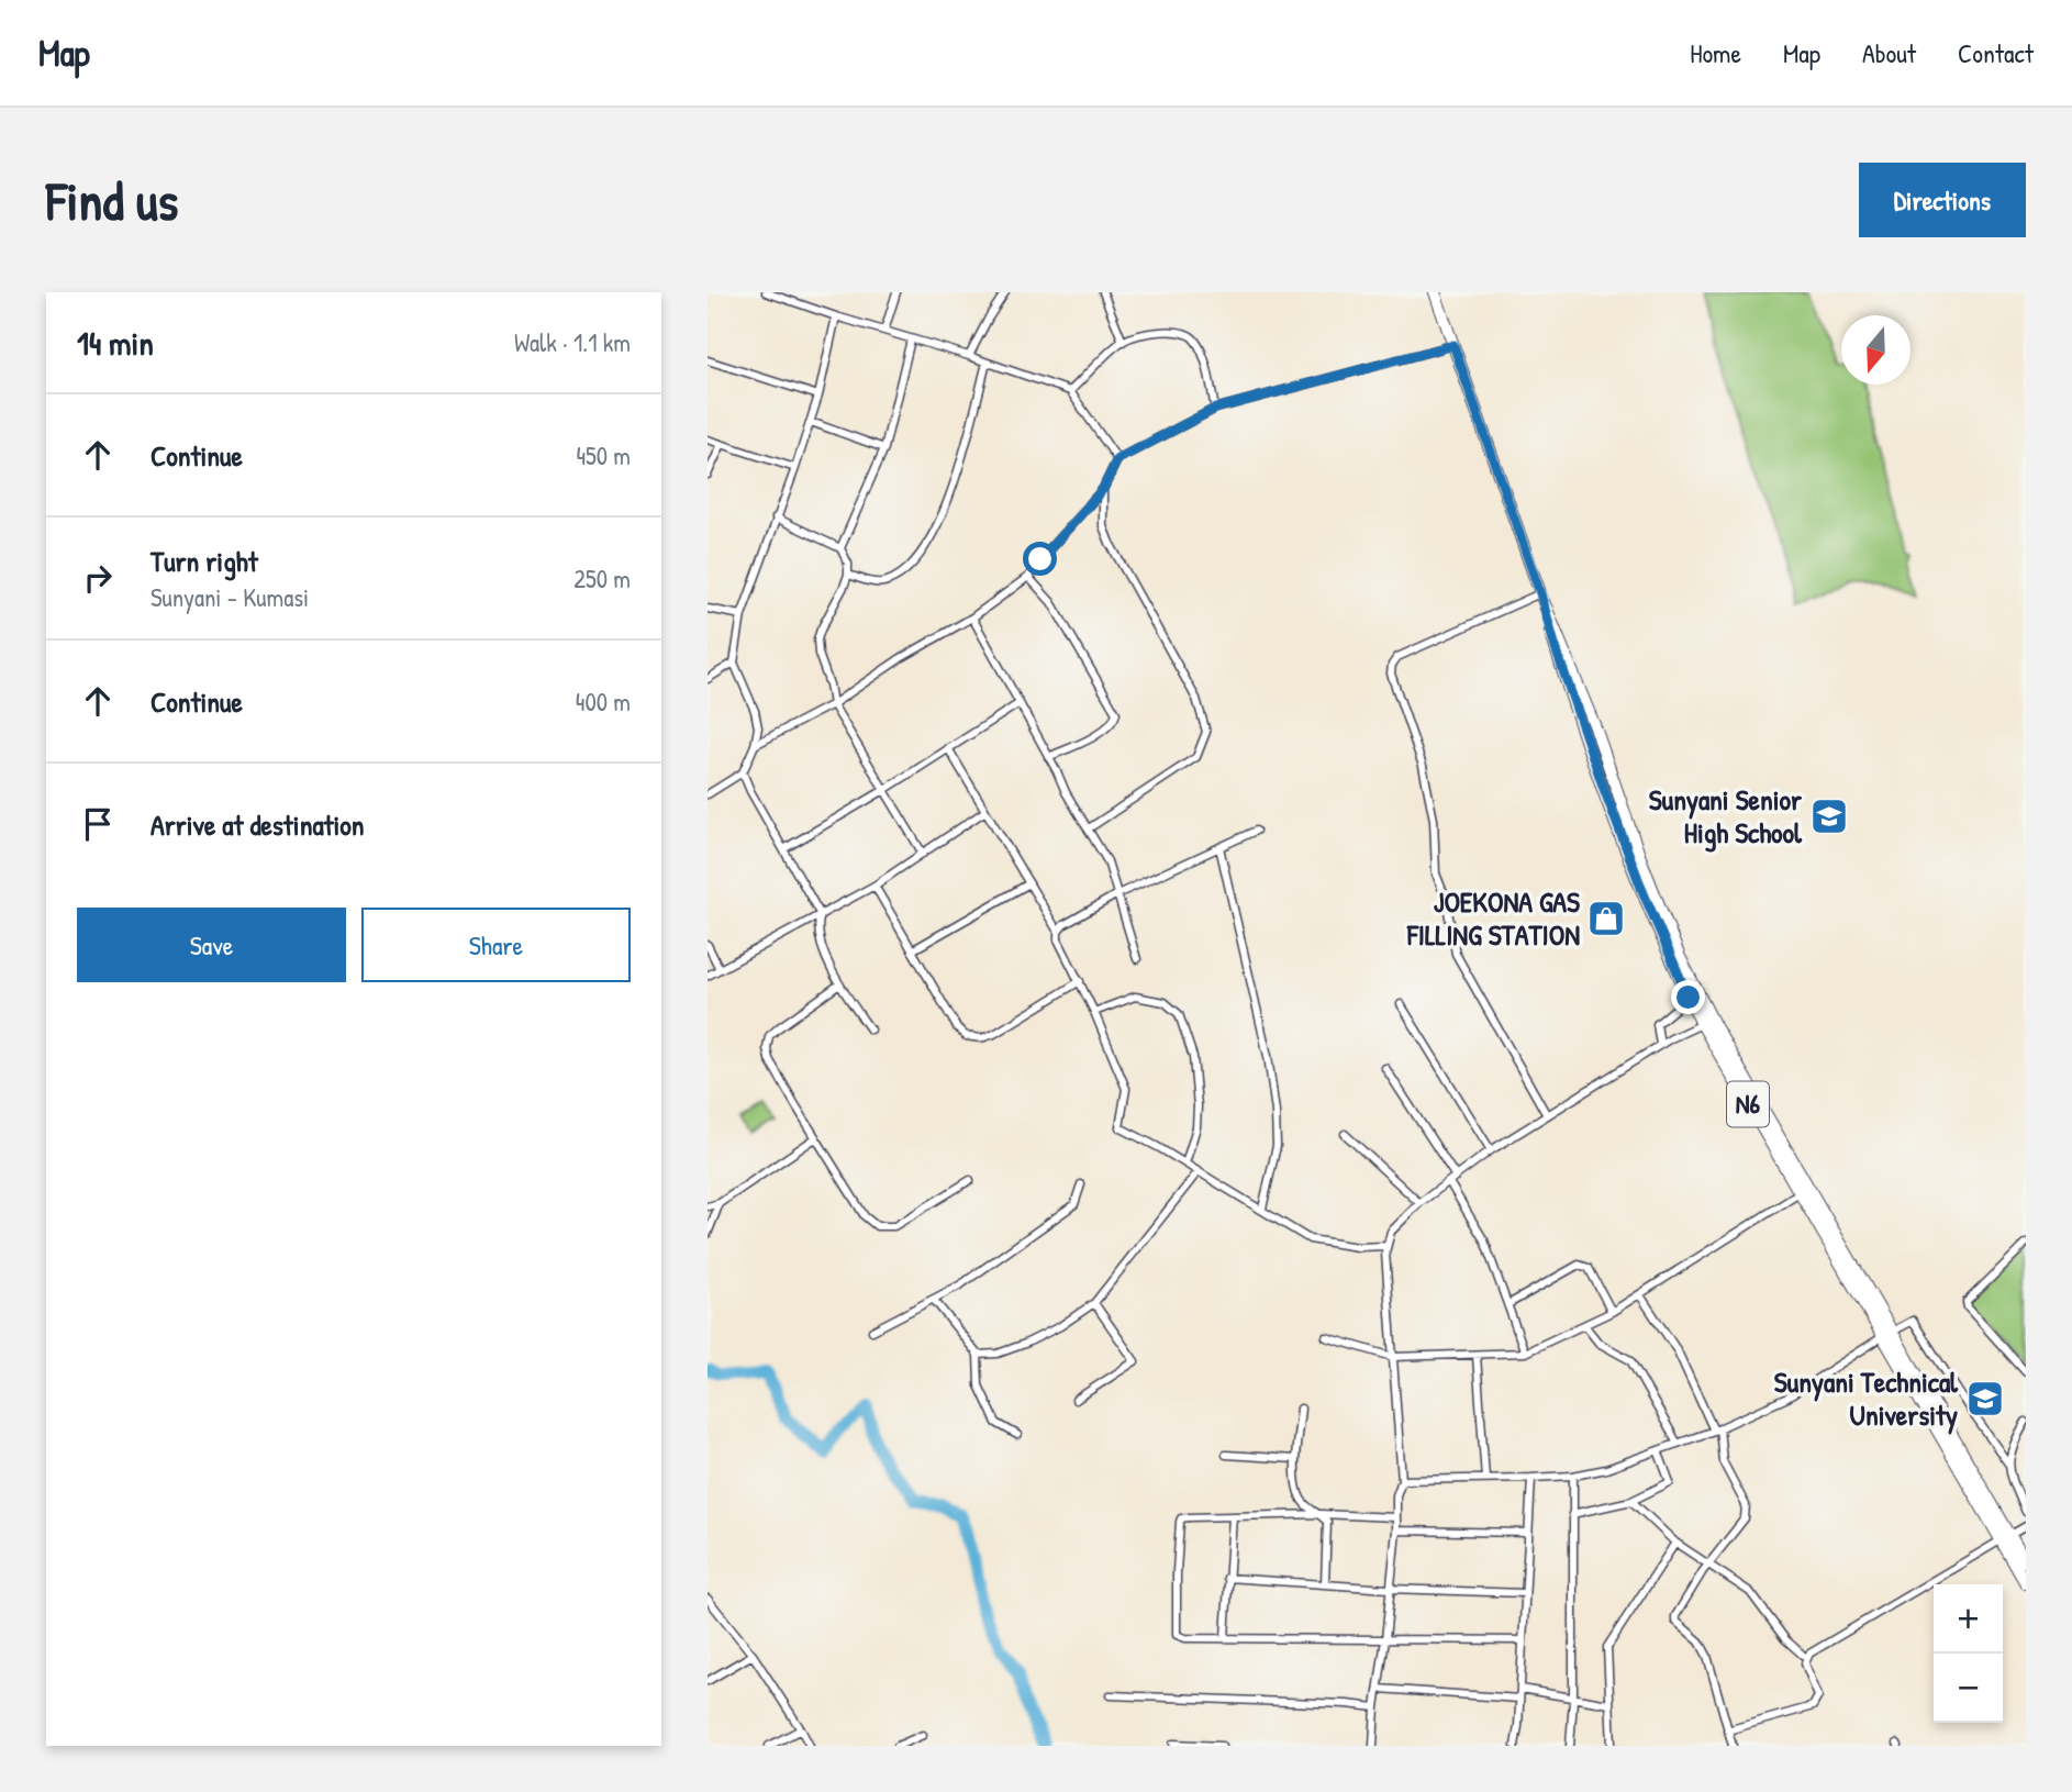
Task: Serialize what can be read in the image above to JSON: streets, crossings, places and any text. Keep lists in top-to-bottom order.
{
  "streets": {
    "main road": ["N6"]
  },
  "places": {
    "school or university": ["Sunyani Senior High School", "Sunyani Technical University"],
    "shop": ["JOEKONA GAS FILLING STATION"]
  },
  "north": "bottom",
  "page": {
    "header": "Map",
    "nav": [
      "Home",
      "Map",
      "About",
      "Contact"
    ],
    "buttons": [
      "Directions",
      ["Save", "Share"]
    ],
    "title": "Find us",
    "heading": ["14 min", "Walk · 1.1 km"],
    "list": [
      ["Continue", "450 m"],
      ["Turn right", "Sunyani - Kumasi", "250 m"],
      ["Continue", "400 m"],
      "Arrive at destination"
    ],
    "map_buttons": ["+", "−"]
  }
}
